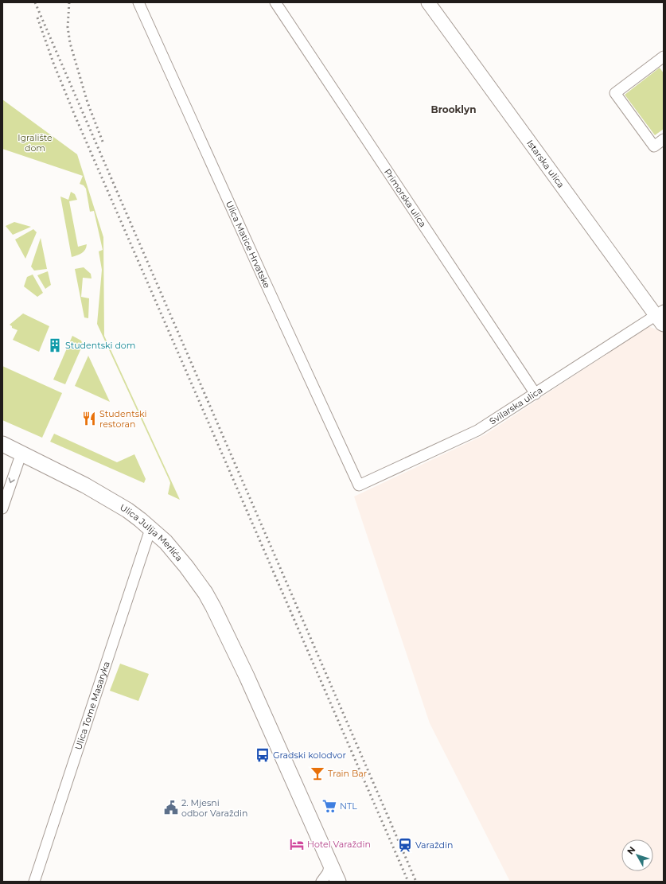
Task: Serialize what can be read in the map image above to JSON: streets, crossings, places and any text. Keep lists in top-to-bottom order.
{
  "streets": {
    "main road": ["Ulica Julija Merlića"],
    "street": [
      "Istarska ulica",
      "Primorska ulica",
      "Ulica Matice Hrvatske",
      "Svilarska ulica",
      "Ulica Tome Masaryka"
    ]
  },
  "crossings": [
    ["Istarska ulica", "Svilarska ulica"],
    ["Primorska ulica", "Svilarska ulica"],
    ["Ulica Matice Hrvatske", "Svilarska ulica"],
    ["Ulica Julija Merlića", "Ulica Tome Masaryka"]
  ],
  "districts": ["Brooklyn"],
  "parks": ["Igralište dom"],
  "places": {
    "building": ["Studentski dom"],
    "restaurant": ["Studentski restoran"],
    "bus stop": ["Gradski kolodvor"],
    "bar": ["Train Bar"],
    "supermarket": ["NTL"],
    "public building": ["2. Mjesni odbor Varaždin"],
    "hotel": ["Hotel Varaždin"],
    "station": ["Varaždin"]
  },
  "north": "top left"
}
